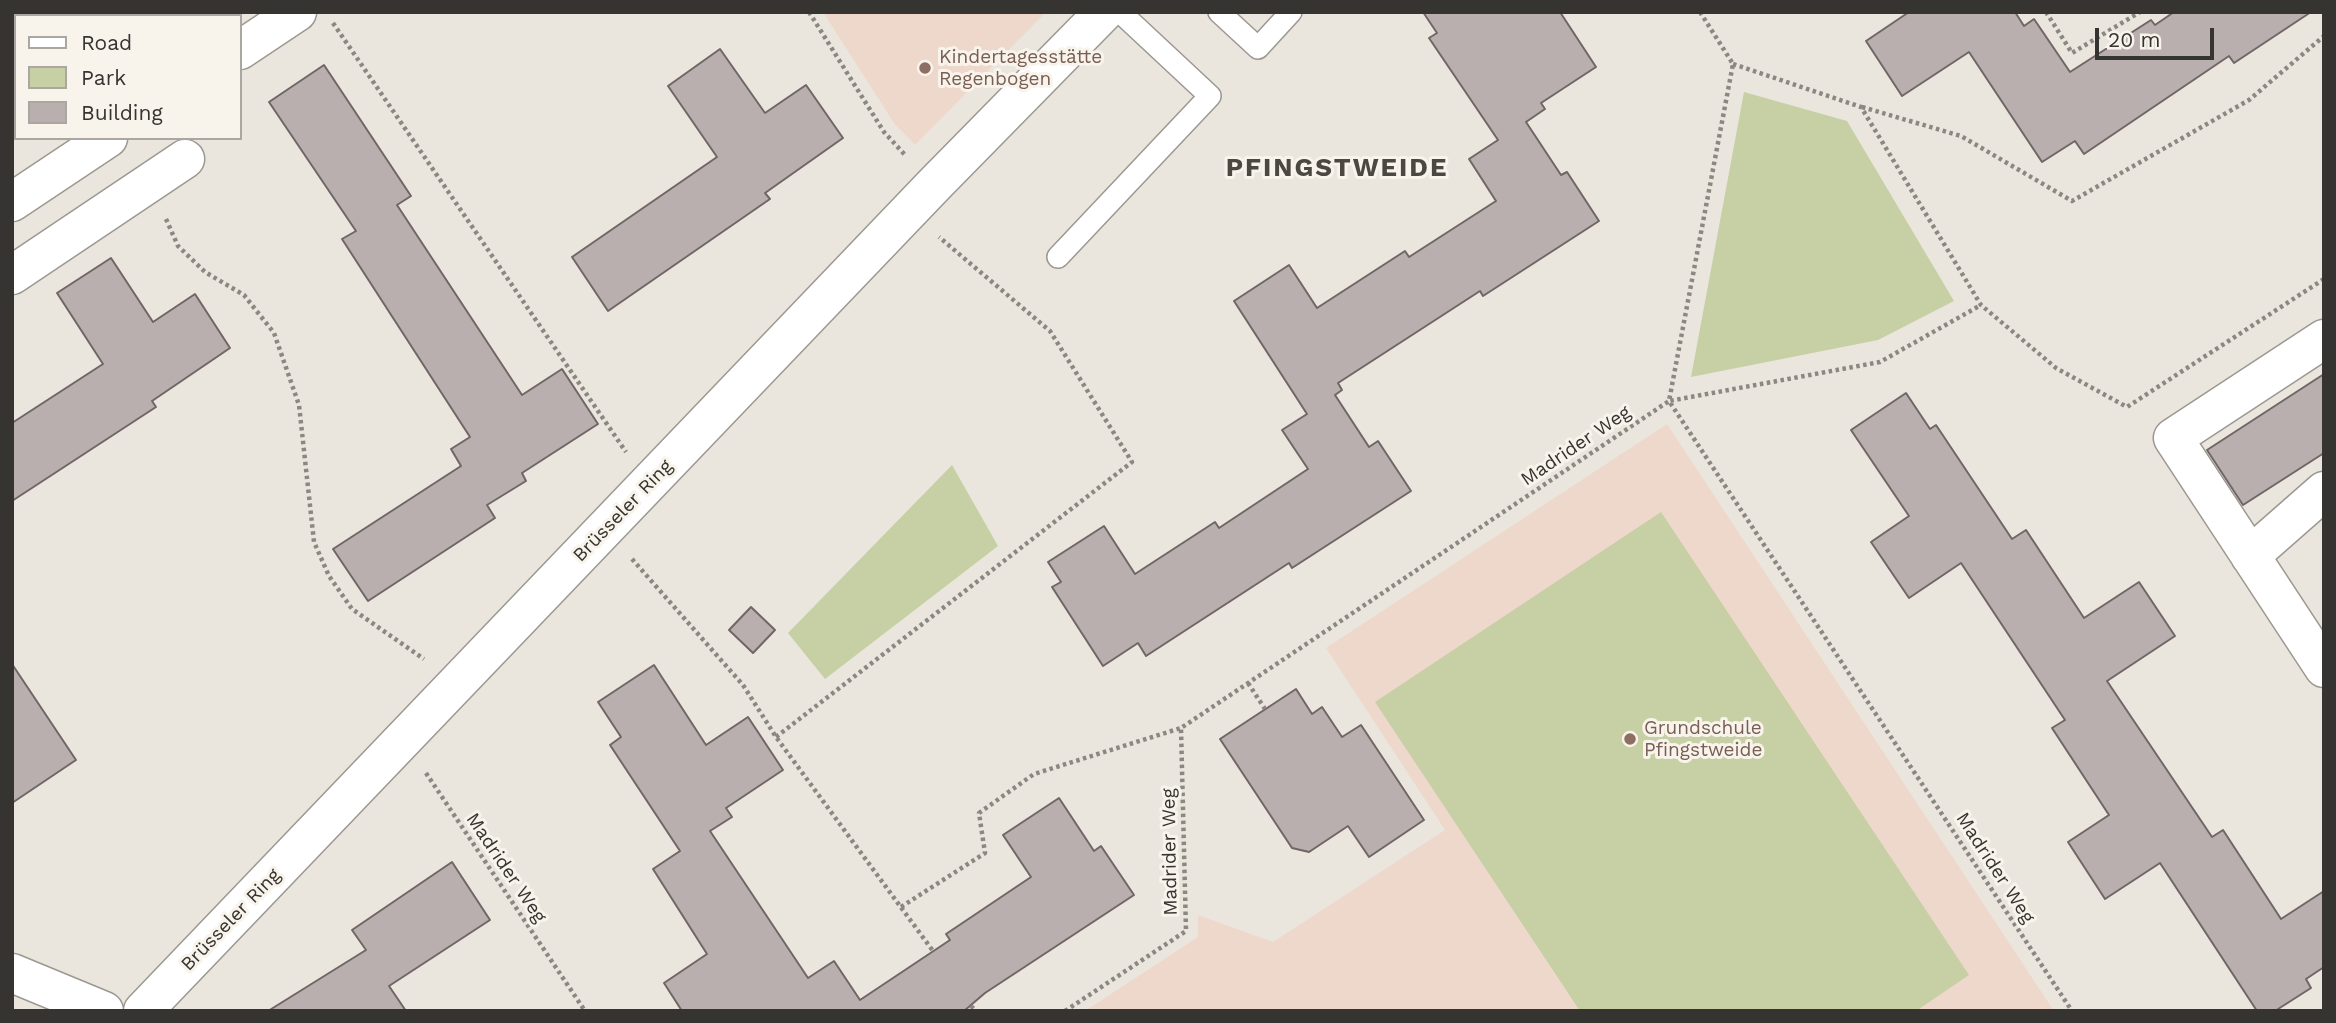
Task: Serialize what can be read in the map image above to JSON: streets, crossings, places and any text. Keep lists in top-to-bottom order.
{
  "streets": {
    "street": ["Brüsseler Ring"],
    "path": ["Madrider Weg"]
  },
  "crossings": [
    ["Madrider Weg", "Brüsseler Ring"]
  ],
  "districts": ["PFINGSTWEIDE"],
  "places": ["Kindertagesstätte Regenbogen", "Grundschule Pfingstweide"],
  "legend": ["Road", "Park", "Building"],
  "scale_bar": "20 m"
}
